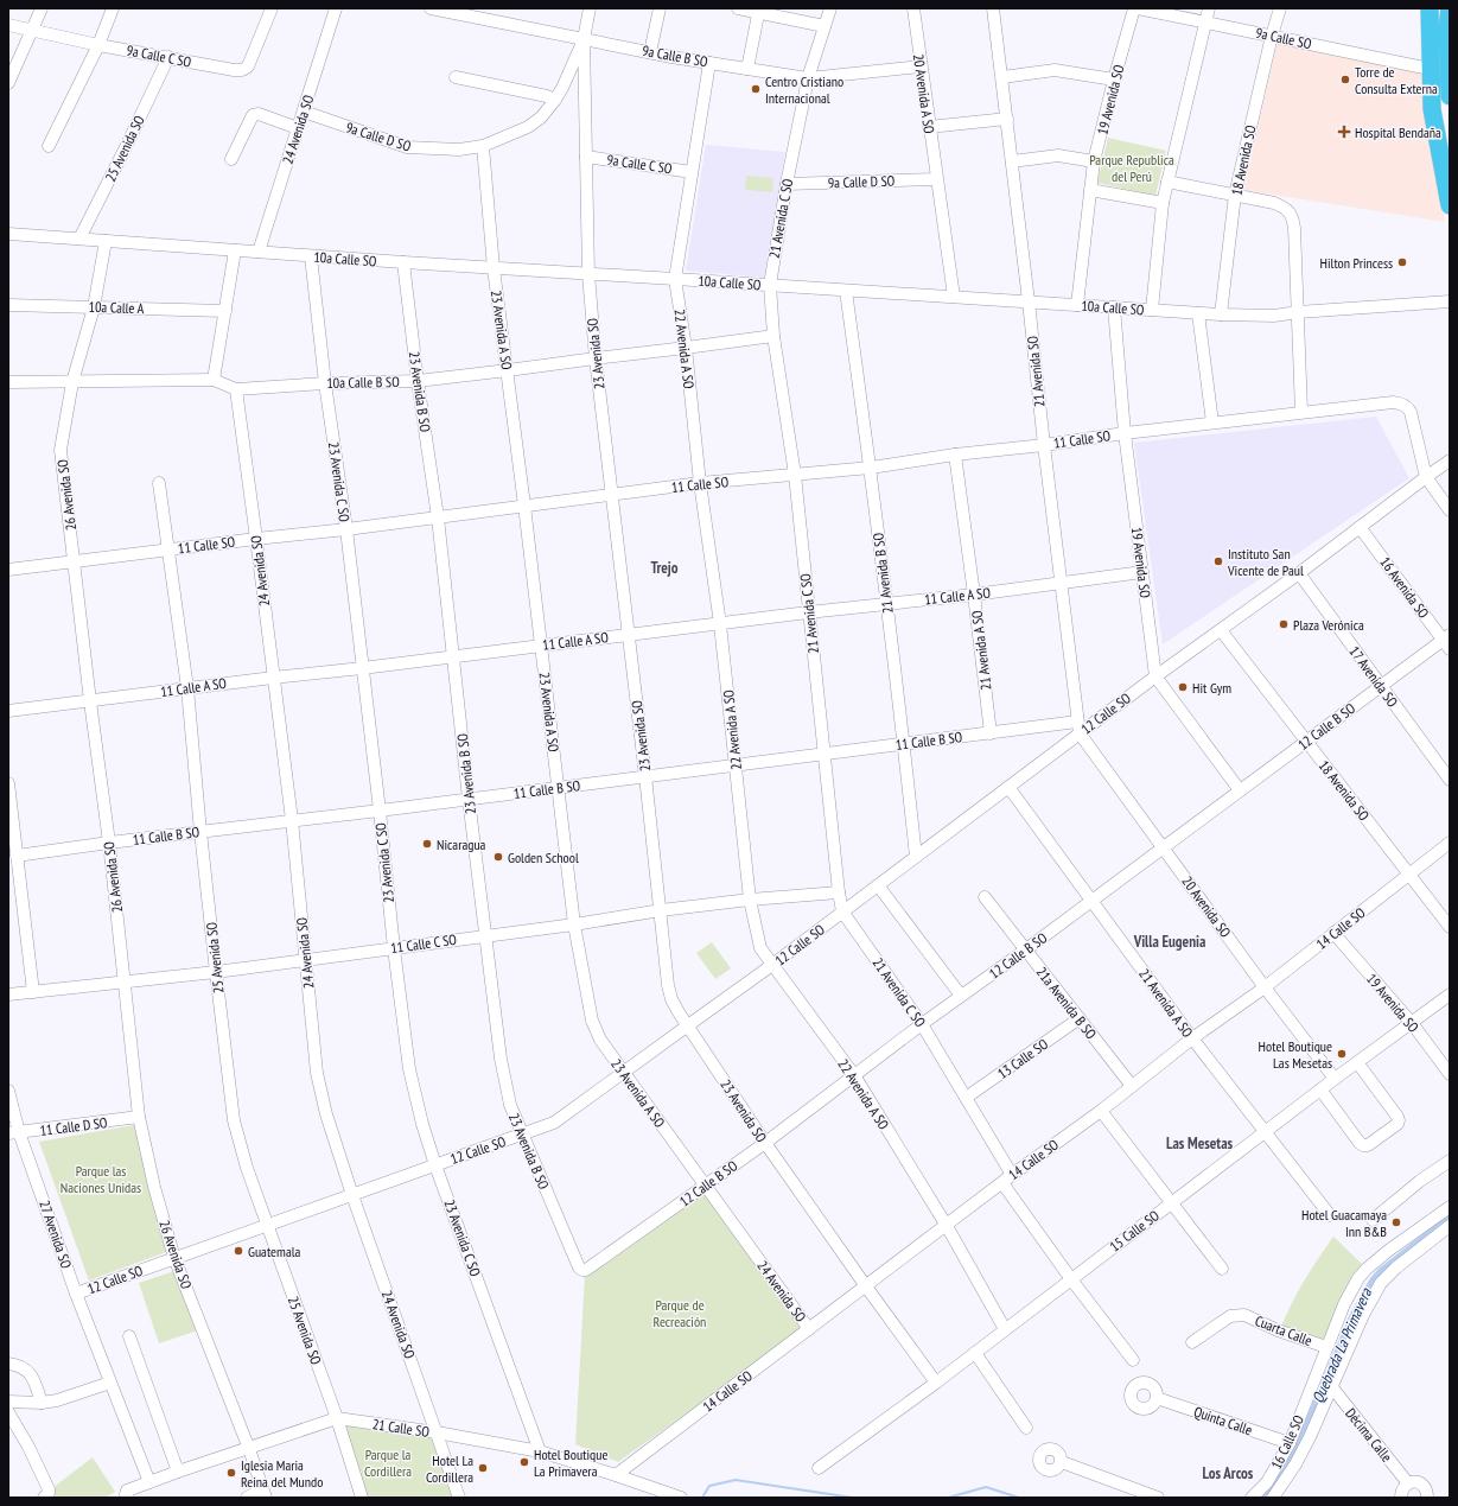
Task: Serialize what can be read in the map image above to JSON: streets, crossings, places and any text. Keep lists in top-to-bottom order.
{
  "streets": {
    "street": [
      "9a Calle SO",
      "9a Calle C SO",
      "9a Calle B SO",
      "20 Avenida A SO",
      "19 Avenida SO",
      "24 Avenida SO",
      "9a Calle D SO",
      "25 Avenida SO",
      "18 Avenida SO",
      "21 Avenida C SO",
      "10a Calle SO",
      "10a Calle A",
      "23 Avenida A SO",
      "22 Avenida A SO",
      "23 Avenida SO",
      "21 Avenida SO",
      "10a Calle B SO",
      "23 Avenida B SO",
      "11 Calle SO",
      "23 Avenida C SO",
      "26 Avenida SO",
      "21 Avenida B SO",
      "16 Avenida SO",
      "11 Calle A SO",
      "21 Avenida A SO",
      "17 Avenida SO",
      "12 Calle SO",
      "12 Calle B SO",
      "11 Calle B SO",
      "20 Avenida SO",
      "14 Calle SO",
      "11 Calle C SO",
      "21a Avenida B SO",
      "13 Calle SO",
      "11 Calle D SO",
      "15 Calle SO",
      "27 Avenida SO",
      "Cuarta Calle",
      "Quinta Calle",
      "21 Calle SO",
      "Décima Calle",
      "16 Calle SO"
    ]
  },
  "crossings": [
    ["9a Calle SO", "19 Avenida SO"],
    ["9a Calle SO", "18 Avenida SO"],
    ["9a Calle C SO", "25 Avenida SO"],
    ["9a Calle C SO", "22 Avenida A SO"],
    ["9a Calle C SO", "23 Avenida SO"],
    ["9a Calle B SO", "20 Avenida A SO"],
    ["9a Calle B SO", "9a Calle D SO"],
    ["9a Calle B SO", "21 Avenida C SO"],
    ["9a Calle B SO", "22 Avenida A SO"],
    ["9a Calle B SO", "23 Avenida SO"],
    ["20 Avenida A SO", "9a Calle D SO"],
    ["19 Avenida SO", "10a Calle SO"],
    ["19 Avenida SO", "11 Calle SO"],
    ["19 Avenida SO", "11 Calle A SO"],
    ["19 Avenida SO", "12 Calle SO"],
    ["19 Avenida SO", "12 Calle B SO"],
    ["19 Avenida SO", "14 Calle SO"],
    ["19 Avenida SO", "15 Calle SO"],
    ["24 Avenida SO", "9a Calle D SO"],
    ["24 Avenida SO", "10a Calle SO"],
    ["24 Avenida SO", "23 Avenida A SO"],
    ["24 Avenida SO", "10a Calle B SO"],
    ["24 Avenida SO", "11 Calle SO"],
    ["24 Avenida SO", "11 Calle A SO"],
    ["24 Avenida SO", "12 Calle SO"],
    ["24 Avenida SO", "12 Calle B SO"],
    ["24 Avenida SO", "11 Calle B SO"],
    ["24 Avenida SO", "14 Calle SO"],
    ["24 Avenida SO", "11 Calle C SO"],
    ["24 Avenida SO", "21 Calle SO"],
    ["9a Calle D SO", "21 Avenida C SO"],
    ["9a Calle D SO", "23 Avenida A SO"],
    ["9a Calle D SO", "23 Avenida SO"],
    ["25 Avenida SO", "10a Calle SO"],
    ["25 Avenida SO", "11 Calle SO"],
    ["25 Avenida SO", "11 Calle A SO"],
    ["25 Avenida SO", "12 Calle SO"],
    ["25 Avenida SO", "11 Calle B SO"],
    ["25 Avenida SO", "11 Calle C SO"],
    ["25 Avenida SO", "21 Calle SO"],
    ["18 Avenida SO", "10a Calle SO"],
    ["18 Avenida SO", "12 Calle SO"],
    ["18 Avenida SO", "12 Calle B SO"],
    ["18 Avenida SO", "14 Calle SO"],
    ["21 Avenida C SO", "10a Calle SO"],
    ["21 Avenida C SO", "10a Calle B SO"],
    ["21 Avenida C SO", "11 Calle SO"],
    ["21 Avenida C SO", "11 Calle A SO"],
    ["21 Avenida C SO", "12 Calle SO"],
    ["21 Avenida C SO", "12 Calle B SO"],
    ["21 Avenida C SO", "11 Calle B SO"],
    ["21 Avenida C SO", "14 Calle SO"],
    ["21 Avenida C SO", "11 Calle C SO"],
    ["21 Avenida C SO", "13 Calle SO"],
    ["21 Avenida C SO", "15 Calle SO"],
    ["10a Calle SO", "23 Avenida A SO"],
    ["10a Calle SO", "22 Avenida A SO"],
    ["10a Calle SO", "23 Avenida SO"],
    ["10a Calle SO", "21 Avenida SO"],
    ["10a Calle SO", "23 Avenida B SO"],
    ["10a Calle SO", "23 Avenida C SO"],
    ["10a Calle SO", "26 Avenida SO"],
    ["10a Calle SO", "21 Avenida B SO"],
    ["10a Calle A", "26 Avenida SO"],
    ["23 Avenida A SO", "10a Calle B SO"],
    ["23 Avenida A SO", "11 Calle SO"],
    ["23 Avenida A SO", "11 Calle A SO"],
    ["23 Avenida A SO", "12 Calle SO"],
    ["23 Avenida A SO", "12 Calle B SO"],
    ["23 Avenida A SO", "11 Calle B SO"],
    ["23 Avenida A SO", "11 Calle C SO"],
    ["22 Avenida A SO", "10a Calle B SO"],
    ["22 Avenida A SO", "11 Calle SO"],
    ["22 Avenida A SO", "11 Calle A SO"],
    ["22 Avenida A SO", "12 Calle SO"],
    ["22 Avenida A SO", "12 Calle B SO"],
    ["22 Avenida A SO", "11 Calle B SO"],
    ["22 Avenida A SO", "14 Calle SO"],
    ["22 Avenida A SO", "11 Calle C SO"],
    ["22 Avenida A SO", "15 Calle SO"],
    ["23 Avenida SO", "10a Calle B SO"],
    ["23 Avenida SO", "11 Calle SO"],
    ["23 Avenida SO", "11 Calle A SO"],
    ["23 Avenida SO", "12 Calle SO"],
    ["23 Avenida SO", "12 Calle B SO"],
    ["23 Avenida SO", "11 Calle B SO"],
    ["23 Avenida SO", "14 Calle SO"],
    ["23 Avenida SO", "11 Calle C SO"],
    ["23 Avenida SO", "15 Calle SO"],
    ["21 Avenida SO", "11 Calle SO"],
    ["21 Avenida SO", "11 Calle A SO"],
    ["21 Avenida SO", "12 Calle SO"],
    ["21 Avenida SO", "11 Calle B SO"],
    ["21 Avenida SO", "20 Avenida SO"],
    ["10a Calle B SO", "23 Avenida B SO"],
    ["10a Calle B SO", "23 Avenida C SO"],
    ["10a Calle B SO", "26 Avenida SO"],
    ["23 Avenida B SO", "11 Calle SO"],
    ["23 Avenida B SO", "11 Calle A SO"],
    ["23 Avenida B SO", "12 Calle SO"],
    ["23 Avenida B SO", "12 Calle B SO"],
    ["23 Avenida B SO", "11 Calle B SO"],
    ["23 Avenida B SO", "11 Calle C SO"],
    ["11 Calle SO", "23 Avenida C SO"],
    ["11 Calle SO", "26 Avenida SO"],
    ["11 Calle SO", "21 Avenida B SO"],
    ["11 Calle SO", "21 Avenida A SO"],
    ["11 Calle SO", "12 Calle SO"],
    ["23 Avenida C SO", "11 Calle A SO"],
    ["23 Avenida C SO", "12 Calle SO"],
    ["23 Avenida C SO", "11 Calle B SO"],
    ["23 Avenida C SO", "11 Calle C SO"],
    ["23 Avenida C SO", "21 Calle SO"],
    ["26 Avenida SO", "11 Calle A SO"],
    ["26 Avenida SO", "12 Calle SO"],
    ["26 Avenida SO", "11 Calle B SO"],
    ["26 Avenida SO", "11 Calle C SO"],
    ["26 Avenida SO", "11 Calle D SO"],
    ["26 Avenida SO", "21 Calle SO"],
    ["21 Avenida B SO", "11 Calle A SO"],
    ["21 Avenida B SO", "12 Calle SO"],
    ["21 Avenida B SO", "11 Calle B SO"],
    ["16 Avenida SO", "12 Calle SO"],
    ["16 Avenida SO", "12 Calle B SO"],
    ["11 Calle A SO", "21 Avenida A SO"],
    ["21 Avenida A SO", "12 Calle SO"],
    ["21 Avenida A SO", "12 Calle B SO"],
    ["21 Avenida A SO", "11 Calle B SO"],
    ["21 Avenida A SO", "14 Calle SO"],
    ["21 Avenida A SO", "15 Calle SO"],
    ["17 Avenida SO", "12 Calle SO"],
    ["17 Avenida SO", "12 Calle B SO"],
    ["12 Calle SO", "11 Calle B SO"],
    ["12 Calle SO", "20 Avenida SO"],
    ["12 Calle SO", "27 Avenida SO"],
    ["12 Calle B SO", "20 Avenida SO"],
    ["12 Calle B SO", "21a Avenida B SO"],
    ["11 Calle B SO", "20 Avenida SO"],
    ["20 Avenida SO", "14 Calle SO"],
    ["20 Avenida SO", "15 Calle SO"],
    ["14 Calle SO", "21a Avenida B SO"],
    ["14 Calle SO", "21 Calle SO"],
    ["21a Avenida B SO", "13 Calle SO"],
    ["11 Calle D SO", "27 Avenida SO"],
    ["27 Avenida SO", "21 Calle SO"],
    ["Cuarta Calle", "16 Calle SO"],
    ["Quinta Calle", "16 Calle SO"],
    ["Décima Calle", "16 Calle SO"]
  ],
  "districts": [
    "Trejo",
    "Villa Eugenia",
    "Las Mesetas",
    "Los Arcos"
  ],
  "water": ["Quebrada La Primavera"],
  "parks": [
    "Parque Republica del Perú",
    "Parque las Naciones Unidas",
    "Parque de Recreación",
    "Parque la Cordillera"
  ],
  "places": {
    "other": [
      "Torre de Consulta Externa",
      "Centro Cristiano Internacional",
      "Hilton Princess",
      "Instituto San Vicente de Paul",
      "Plaza Verónica",
      "Hit Gym",
      "Nicaragua",
      "Golden School",
      "Hotel Boutique Las Mesetas",
      "Hotel Guacamaya Inn B&B",
      "Guatemala",
      "Hotel Boutique La Primavera",
      "Hotel La Cordillera",
      "Iglesia Maria Reina del Mundo"
    ],
    "health": ["Hospital Bendaña"]
  }
}
